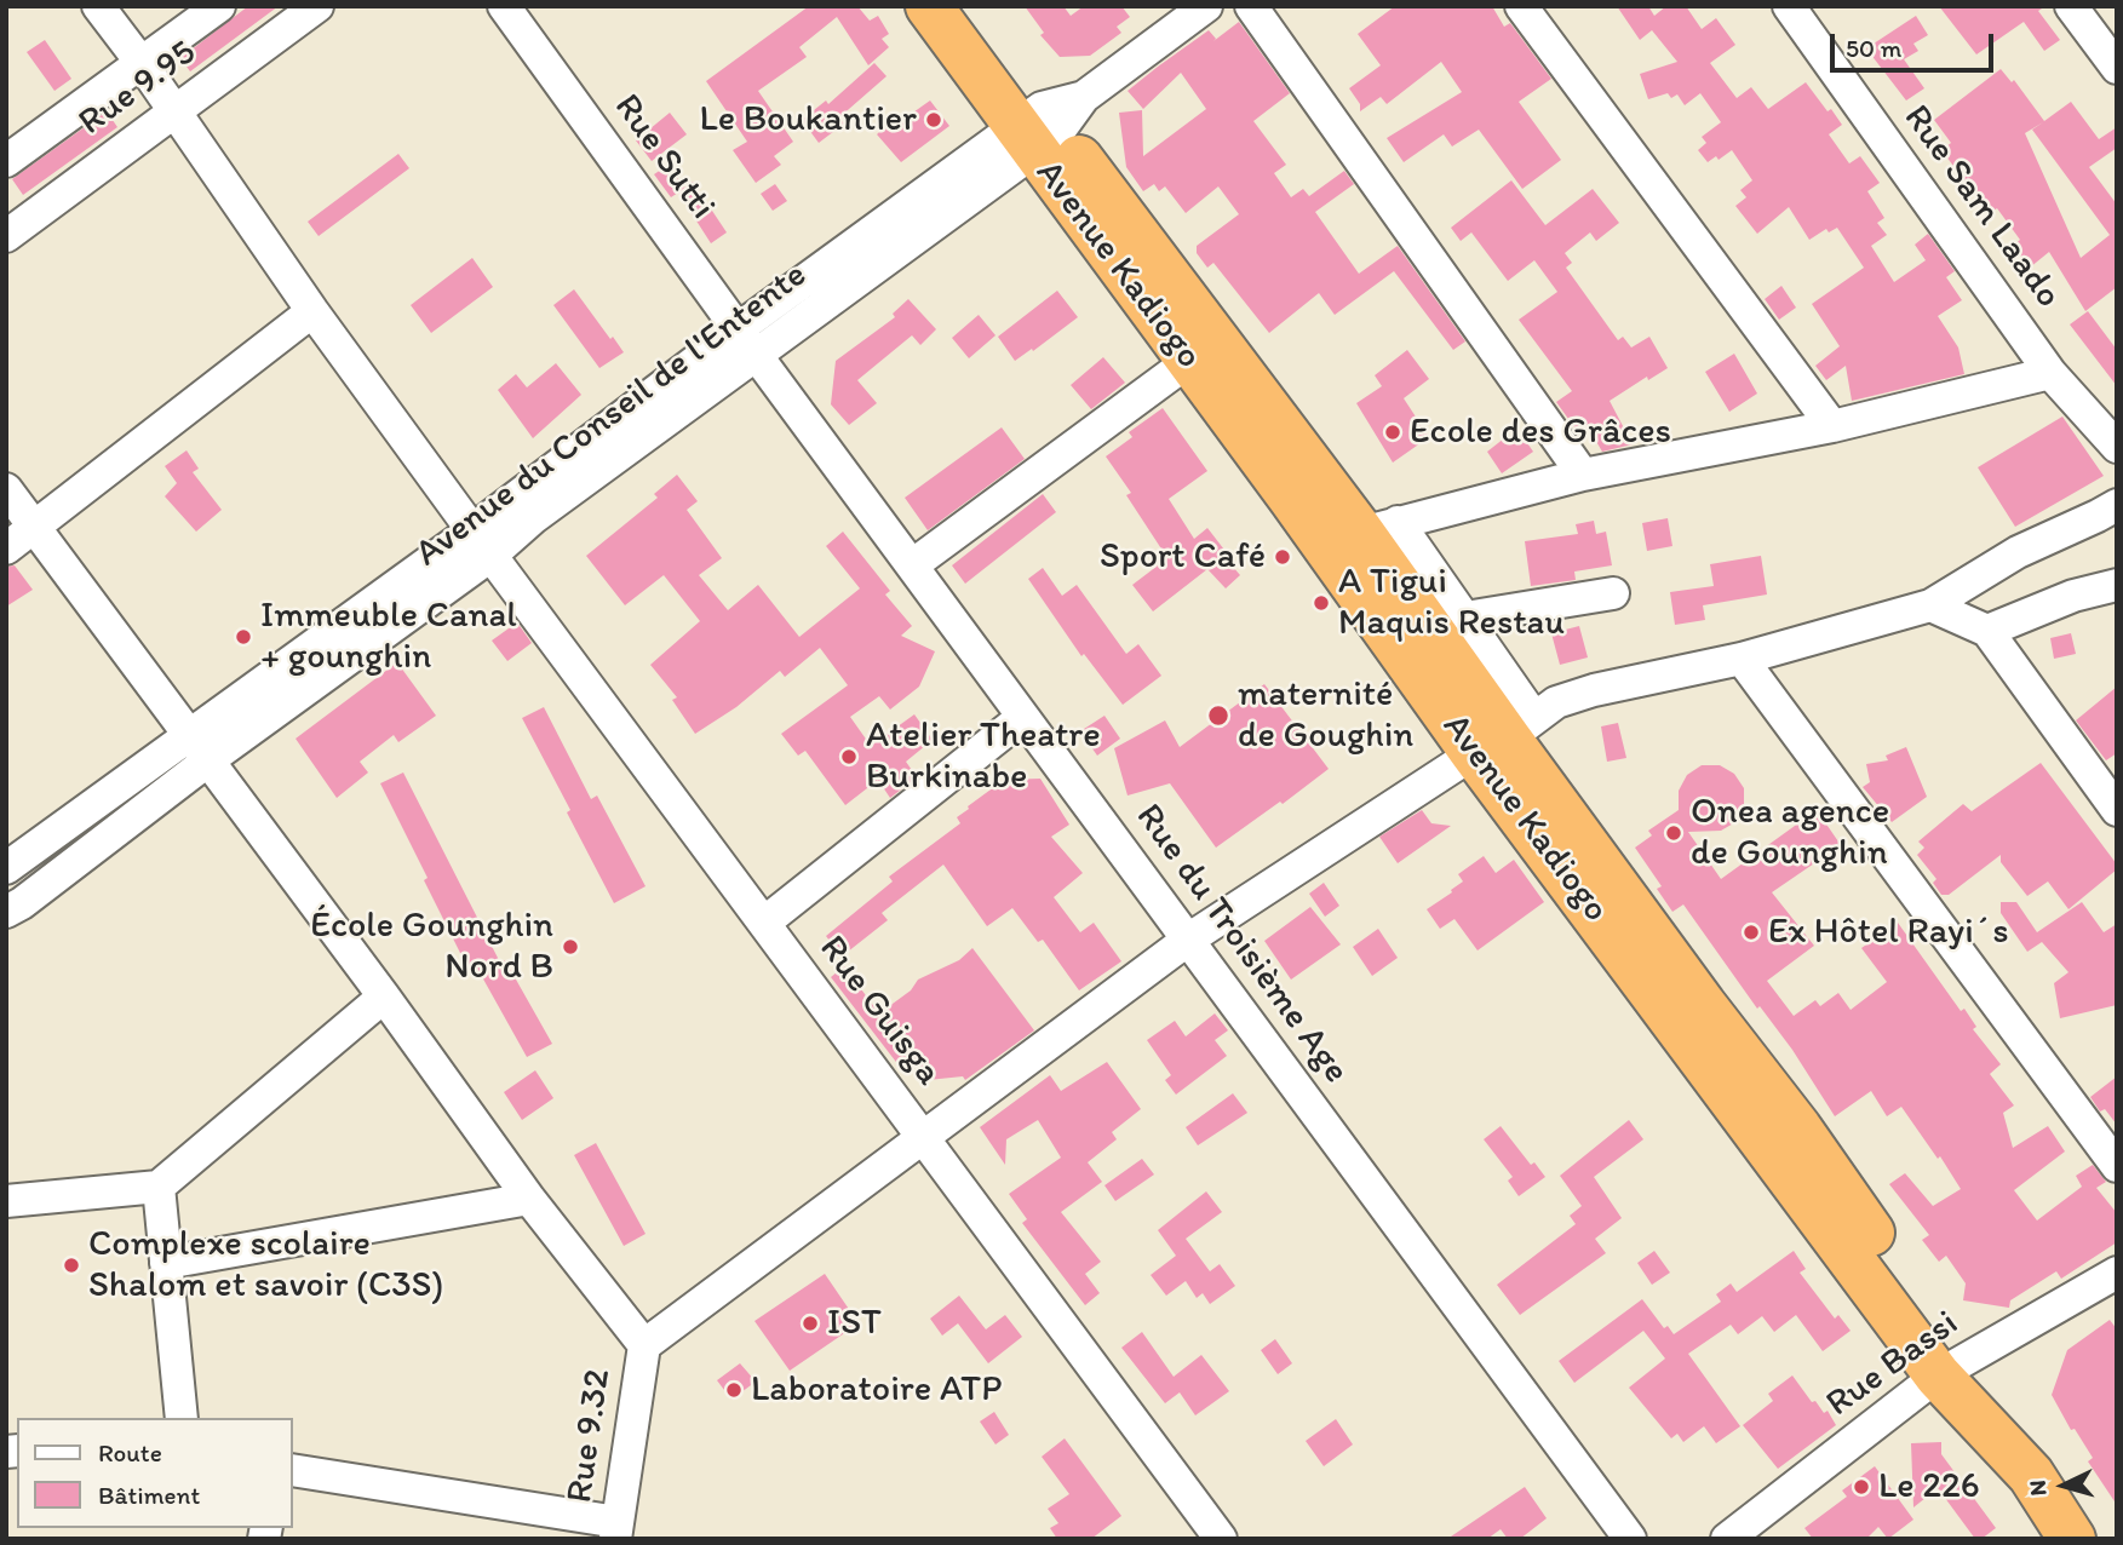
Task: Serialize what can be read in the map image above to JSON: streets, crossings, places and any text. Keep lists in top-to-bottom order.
{
  "streets": {
    "highway": ["Avenue Kadiogo"],
    "street": [
      "Rue 9.95",
      "Rue Sutti",
      "Rue Sam Laado",
      "Avenue du Conseil de l'Entente",
      "Rue du Troisième Age",
      "Rue Guisga",
      "Rue Bassi",
      "Rue 9.32"
    ]
  },
  "crossings": [
    ["Rue 9.95", "Rue Guisga"],
    ["Rue Sutti", "Avenue du Conseil de l'Entente"],
    ["Rue Sutti", "Rue du Troisième Age"],
    ["Avenue Kadiogo", "Avenue du Conseil de l'Entente"],
    ["Avenue Kadiogo", "Rue Bassi"],
    ["Avenue du Conseil de l'Entente", "Rue du Troisième Age"],
    ["Avenue du Conseil de l'Entente", "Rue Guisga"]
  ],
  "places": [
    "Le Boukantier",
    "Ecole des Grâces",
    "Sport Café",
    "A Tigui Maquis Restau",
    "Immeuble Canal + gounghin",
    "maternité de Goughin",
    "Atelier Theatre Burkinabe",
    "Onea agence de Gounghin",
    "Ex Hôtel Rayi´s",
    "École Gounghin Nord B",
    "Complexe scolaire Shalom et savoir (C3S)",
    "IST",
    "Laboratoire ATP",
    "Le 226"
  ],
  "legend": ["Route", "Bâtiment"],
  "scale_bar": "50 m",
  "north": "left"
}
